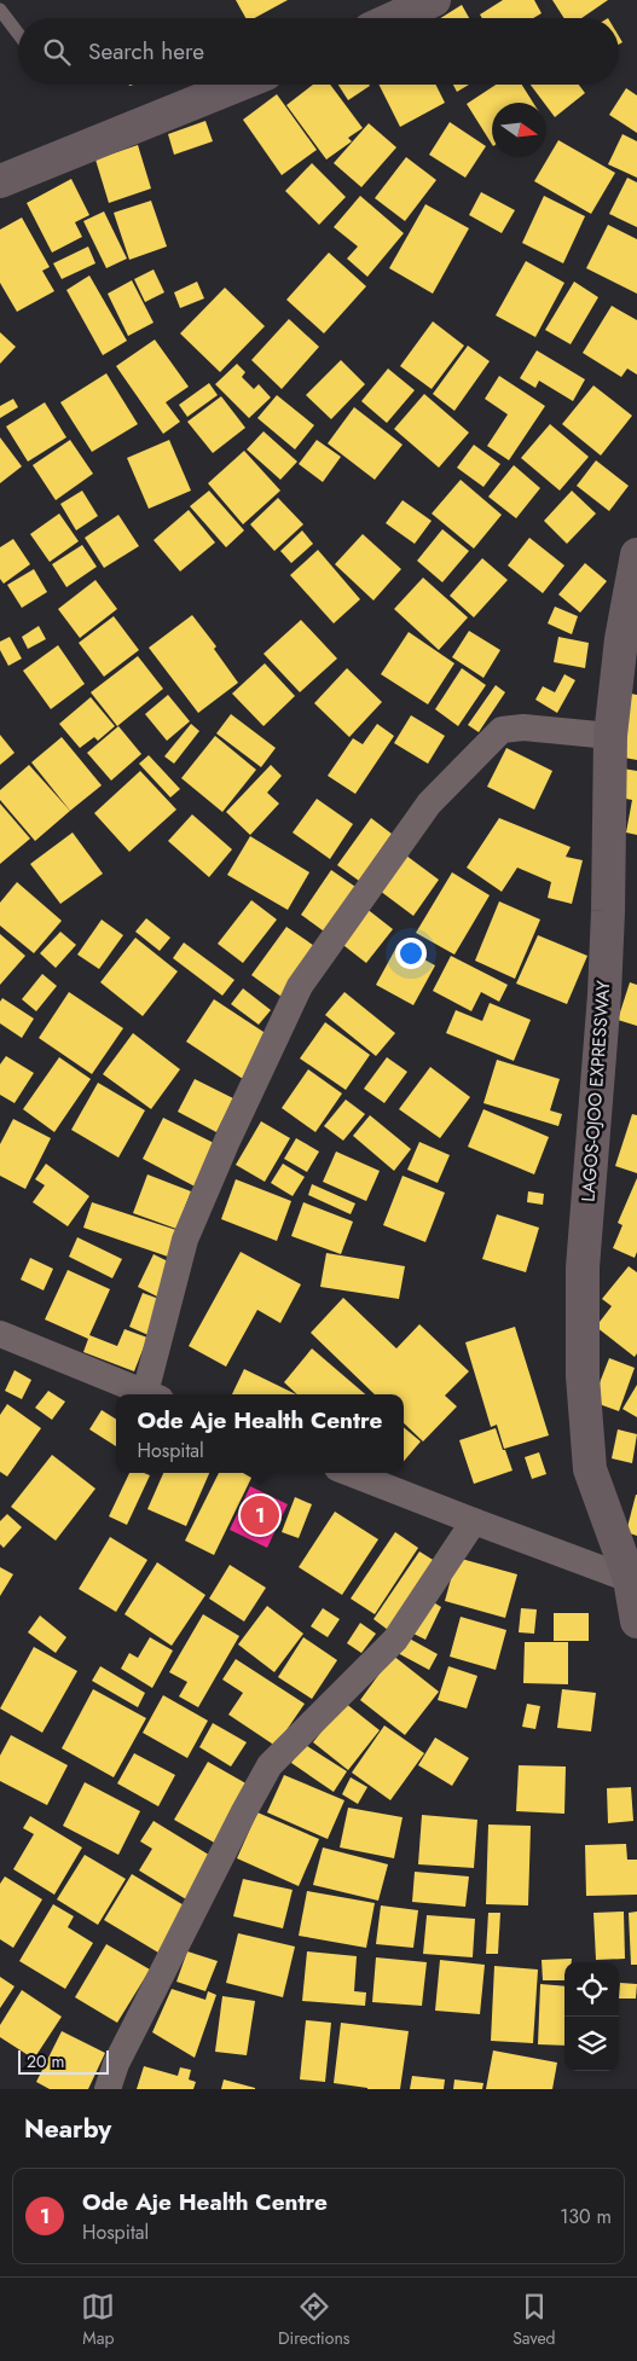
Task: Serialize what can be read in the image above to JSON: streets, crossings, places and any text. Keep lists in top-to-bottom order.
{
  "streets": {
    "main road": ["LAGOS-OJOO EXPRESSWAY"]
  },
  "scale_bar": "20 m",
  "north": "right",
  "page": {
    "search": "Search here",
    "popup": ["Ode Aje Health Centre", "Hospital"],
    "pins": "1",
    "scale": "20 m",
    "heading": "Nearby",
    "list": [
      {
        "mark": "1",
        "name": "Ode Aje Health Centre",
        "note": "Hospital",
        "value": "130 m"
      }
    ],
    "nav": ["Map", "Directions", "Saved"]
  }
}
